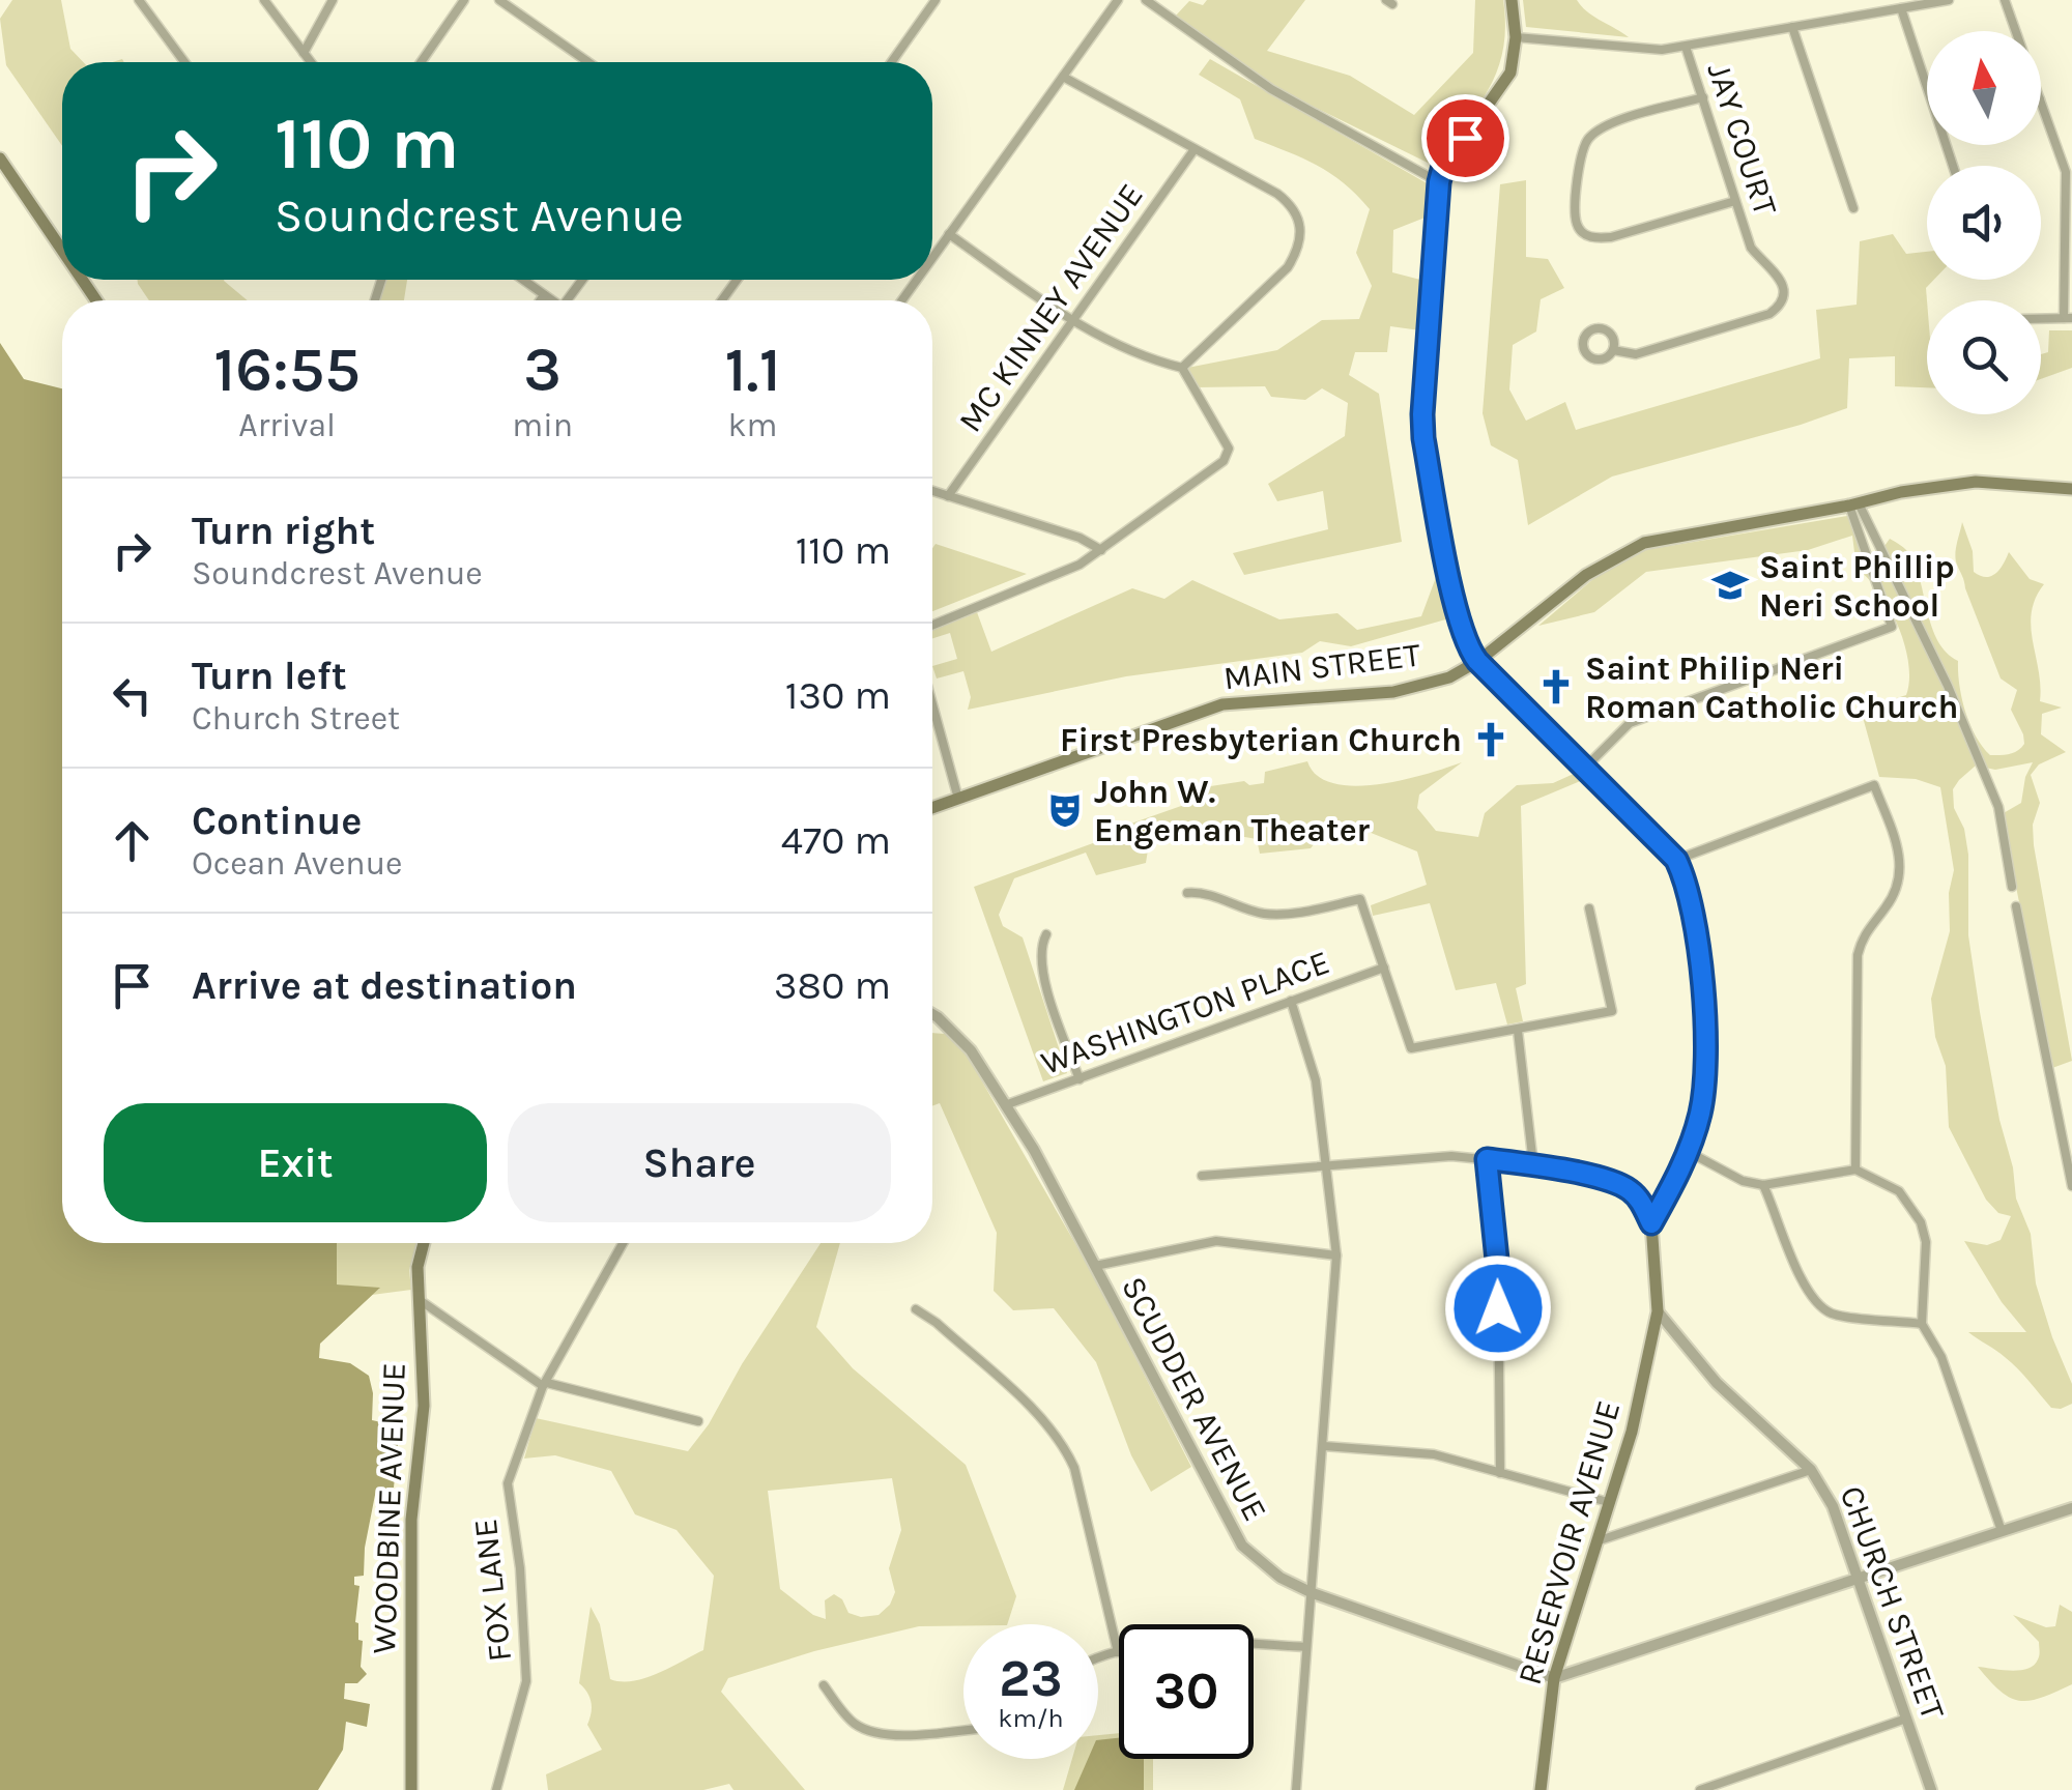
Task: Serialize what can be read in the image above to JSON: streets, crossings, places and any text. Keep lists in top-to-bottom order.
{
  "streets": {
    "main road": ["MAIN STREET", "WOODBINE AVENUE", "RESERVOIR AVENUE"],
    "street": [
      "JAY COURT",
      "MC KINNEY AVENUE",
      "WASHINGTON PLACE",
      "SCUDDER AVENUE",
      "FOX LANE",
      "CHURCH STREET"
    ]
  },
  "crossings": [
    ["WASHINGTON PLACE", "SCUDDER AVENUE"],
    ["SCUDDER AVENUE", "RESERVOIR AVENUE"],
    ["RESERVOIR AVENUE", "CHURCH STREET"]
  ],
  "places": {
    "school or university": ["Saint Phillip Neri School"],
    "church": ["Saint Philip Neri Roman Catholic Church", "First Presbyterian Church"],
    "theatre": ["John W. Engeman Theater"]
  },
  "north": "top",
  "page": {
    "turn": ["110 m", "Soundcrest Avenue"],
    "eta": [
      "16:55",
      "Arrival",
      "3",
      "min",
      "1.1",
      "km"
    ],
    "list": [
      {
        "name": "Turn right",
        "note": "Soundcrest Avenue",
        "value": "110 m"
      },
      {
        "name": "Turn left",
        "note": "Church Street",
        "value": "130 m"
      },
      {
        "name": "Continue",
        "note": "Ocean Avenue",
        "value": "470 m"
      },
      {
        "name": "Arrive at destination",
        "value": "380 m"
      }
    ],
    "buttons": ["Exit", "Share"],
    "speed": "23 km/h",
    "limit": "30"
  }
}
